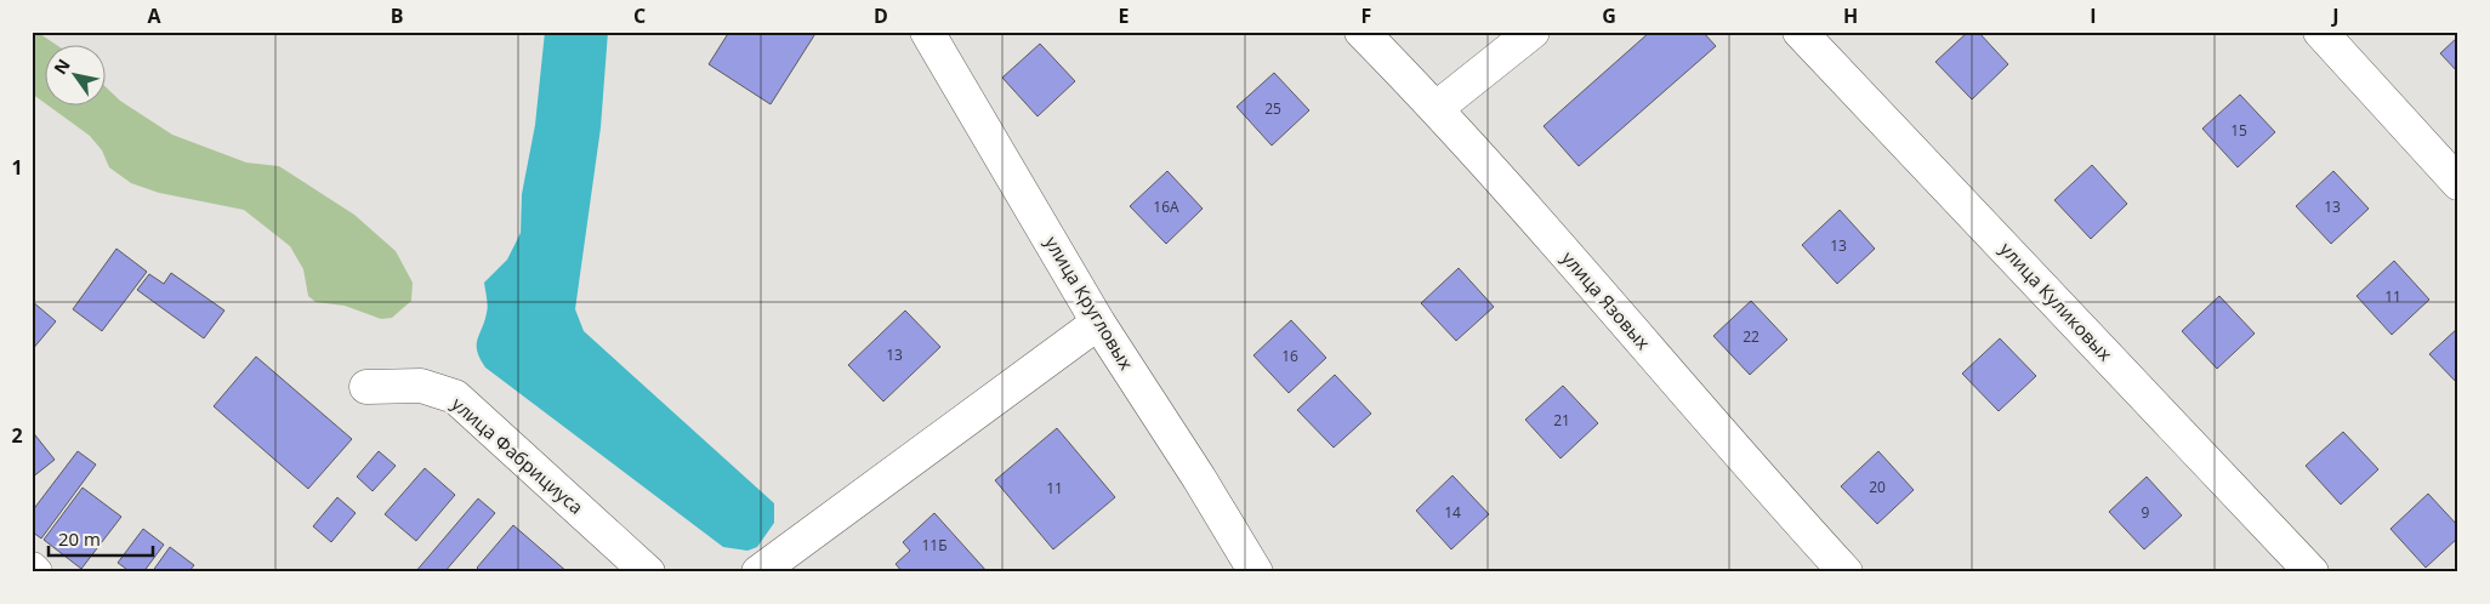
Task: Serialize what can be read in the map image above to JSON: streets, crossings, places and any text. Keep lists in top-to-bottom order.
{
  "streets": {
    "street": [
      "улица Язовых",
      "улица Куликовых",
      "улица Кругловых",
      "улица Фабрициуса"
    ]
  },
  "house_numbers": [
    "25",
    "15",
    "16А",
    "13",
    "13",
    "11",
    "22",
    "13",
    "16",
    "21",
    "20",
    "11",
    "14",
    "9",
    "11Б"
  ],
  "scale_bar": "20 m",
  "north": "top left",
  "grid": {
    "columns": [
      "A",
      "B",
      "C",
      "D",
      "E",
      "F",
      "G",
      "H",
      "I",
      "J"
    ],
    "rows": ["1", "2"]
  }
}
